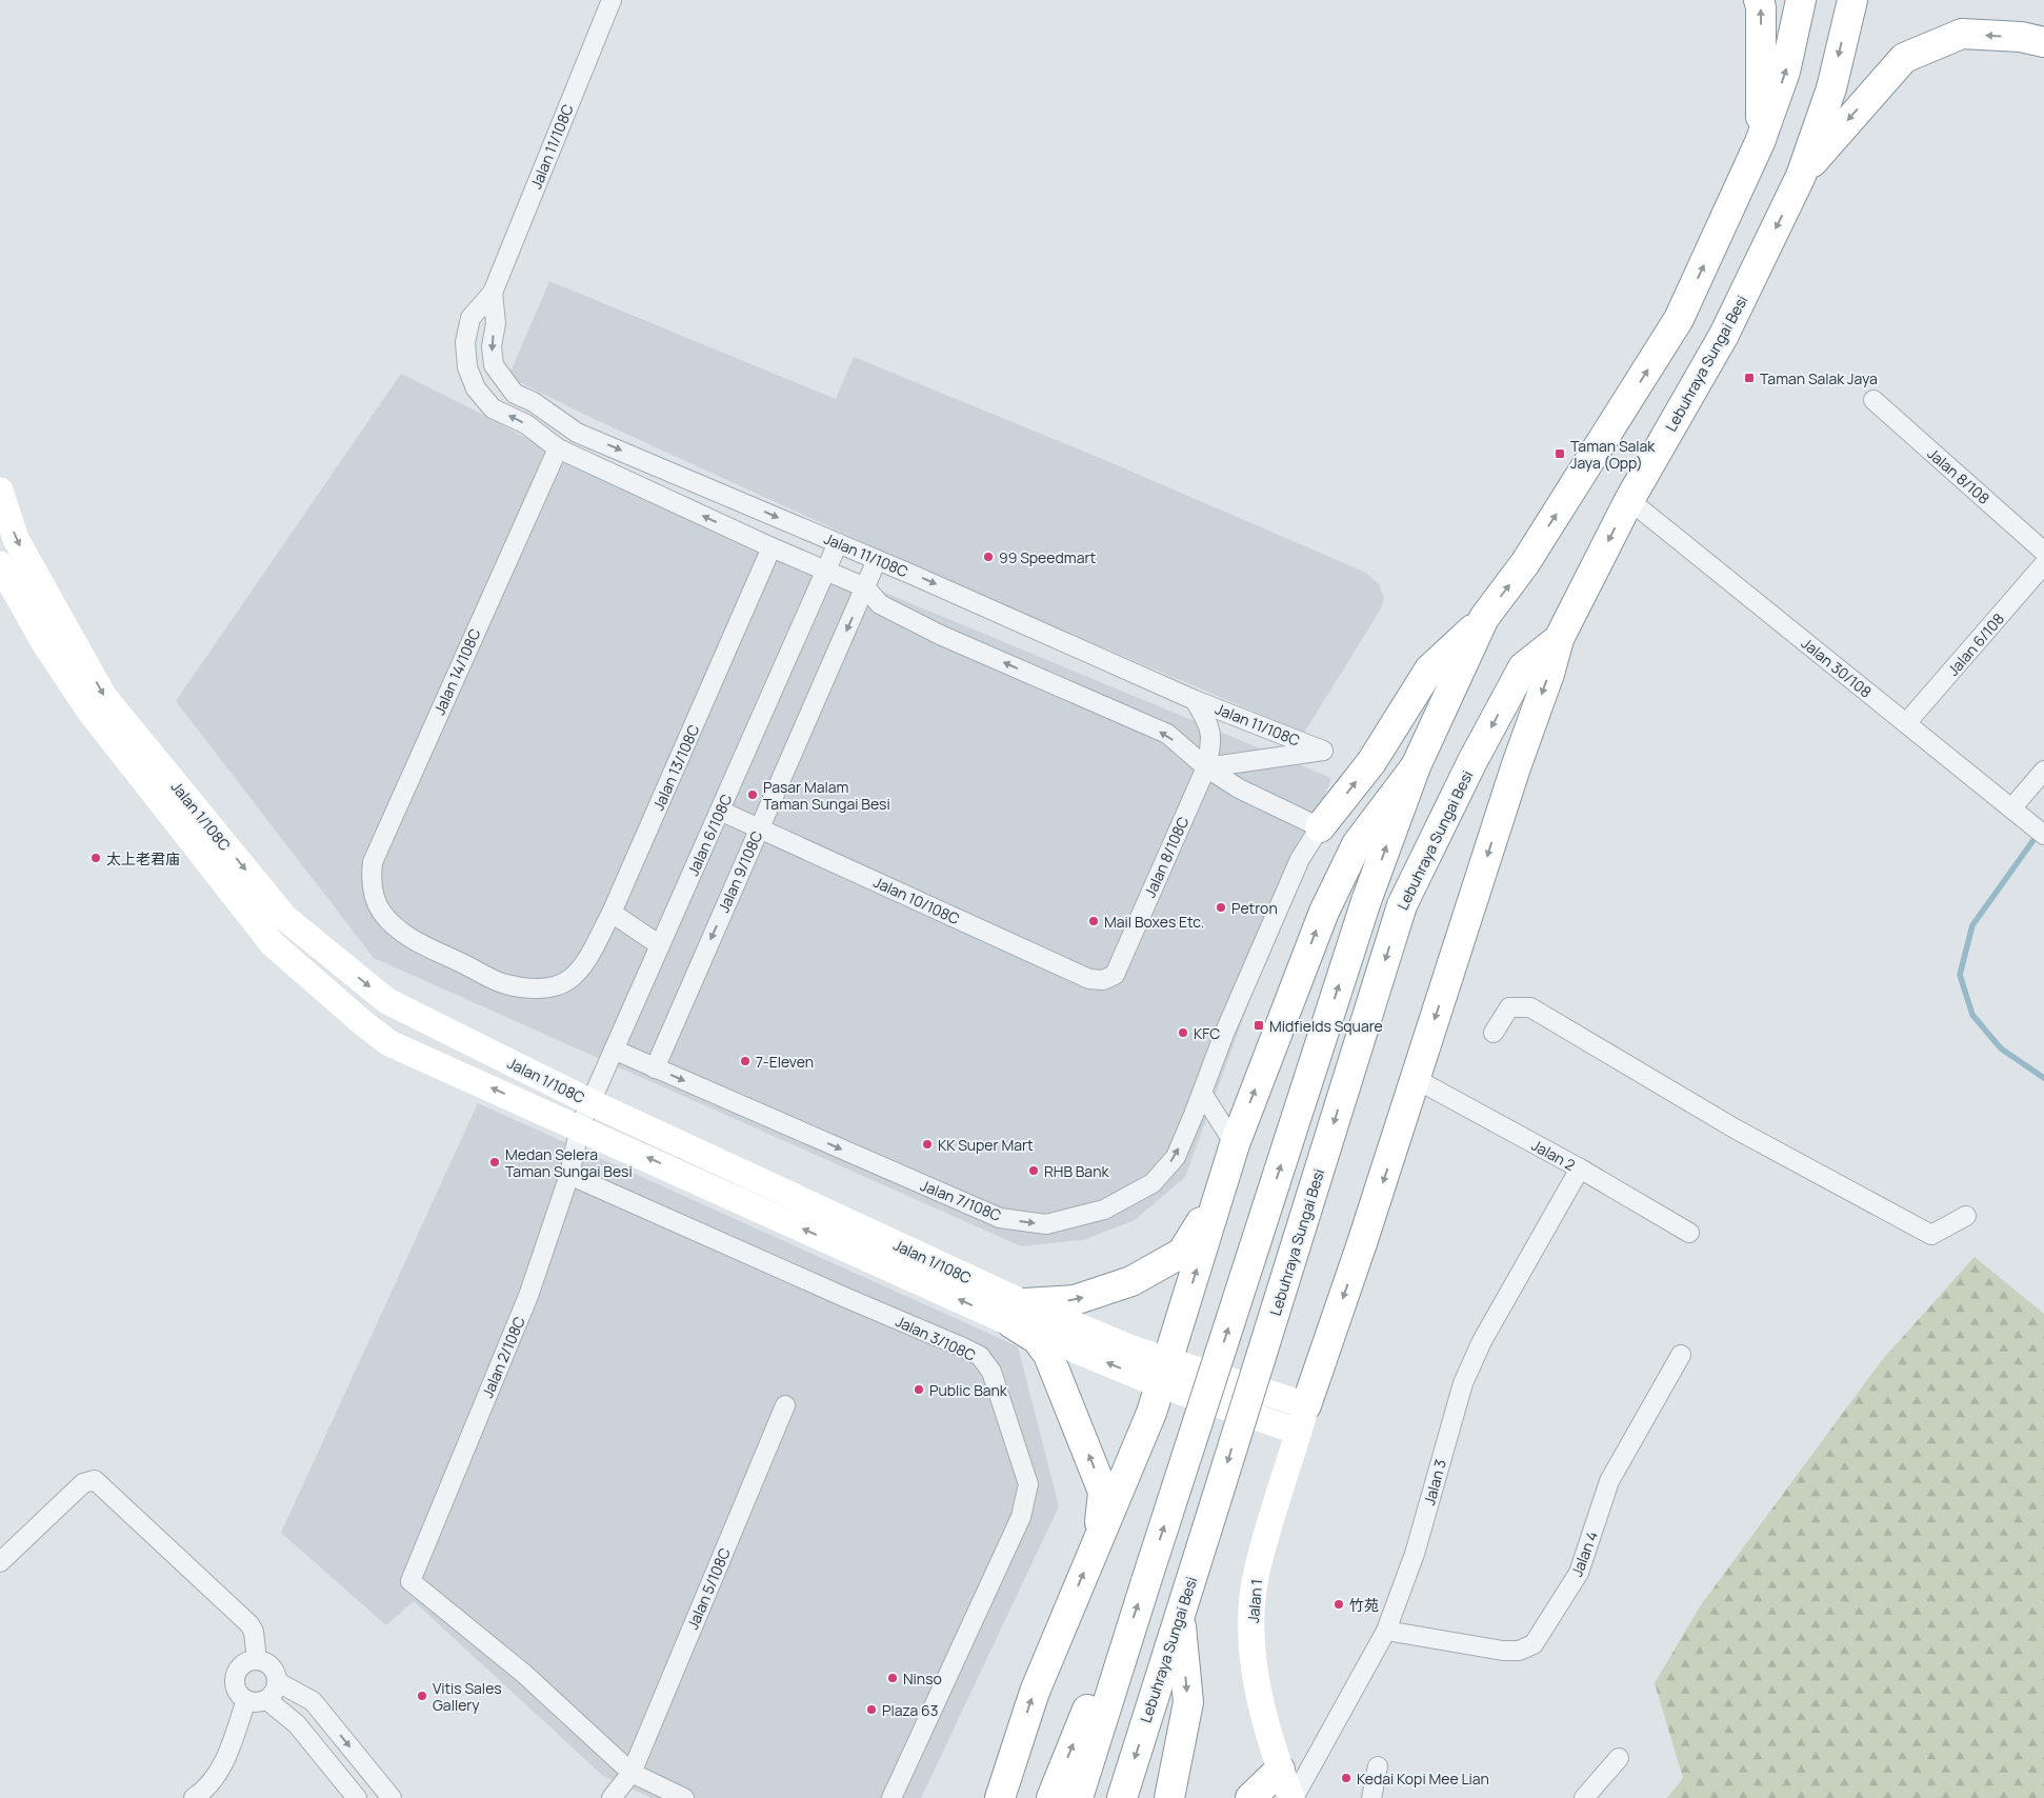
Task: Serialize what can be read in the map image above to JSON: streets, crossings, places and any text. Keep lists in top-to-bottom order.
{
  "streets": {
    "highway": ["Lebuhraya Sungai Besi"],
    "street": [
      "Jalan 11/108C",
      "Jalan 8/108",
      "Jalan 6/108",
      "Jalan 30/108",
      "Jalan 14/108C",
      "Jalan 13/108C",
      "Jalan 1/108C",
      "Jalan 6/108C",
      "Jalan 8/108C",
      "Jalan 9/108C",
      "Jalan 10/108C",
      "Jalan 2",
      "Jalan 7/108C",
      "Jalan 3/108C",
      "Jalan 2/108C",
      "Jalan 3",
      "Jalan 4",
      "Jalan 5/108C",
      "Jalan 1"
    ]
  },
  "crossings": [
    ["Jalan 11/108C", "Jalan 14/108C"],
    ["Jalan 11/108C", "Jalan 13/108C"],
    ["Jalan 11/108C", "Jalan 6/108C"],
    ["Jalan 11/108C", "Jalan 8/108C"],
    ["Jalan 11/108C", "Jalan 9/108C"],
    ["Jalan 11/108C", "Jalan 7/108C"],
    ["Lebuhraya Sungai Besi", "Jalan 30/108"],
    ["Jalan 6/108", "Jalan 30/108"],
    ["Jalan 14/108C", "Jalan 13/108C"],
    ["Jalan 1/108C", "Jalan 6/108C"],
    ["Jalan 1/108C", "Jalan 2/108C"],
    ["Jalan 1/108C", "Jalan 1"],
    ["Jalan 6/108C", "Jalan 10/108C"],
    ["Jalan 6/108C", "Jalan 7/108C"],
    ["Jalan 6/108C", "Jalan 2/108C"],
    ["Jalan 8/108C", "Jalan 10/108C"],
    ["Jalan 9/108C", "Jalan 10/108C"],
    ["Jalan 9/108C", "Jalan 7/108C"],
    ["Jalan 2", "Jalan 3"],
    ["Jalan 3/108C", "Jalan 2/108C"],
    ["Jalan 2/108C", "Jalan 5/108C"],
    ["Jalan 3", "Jalan 4"],
    ["Jalan 3", "Jalan 1"]
  ],
  "one_way": ["Jalan 9/108C", "Jalan 7/108C"],
  "places": {
    "transit": ["Taman Salak Jaya", "Taman Salak Jaya (Opp)", "Midfields Square"],
    "other": [
      "99 Speedmart",
      "Pasar Malam Taman Sungai Besi",
      "太上老君庙",
      "Petron",
      "Mail Boxes Etc.",
      "KFC",
      "7-Eleven",
      "KK Super Mart",
      "Medan Selera Taman Sungai Besi",
      "RHB Bank",
      "Public Bank",
      "竹苑",
      "Ninso",
      "Vitis Sales Gallery",
      "Plaza 63",
      "Kedai Kopi Mee Lian"
    ]
  }
}
